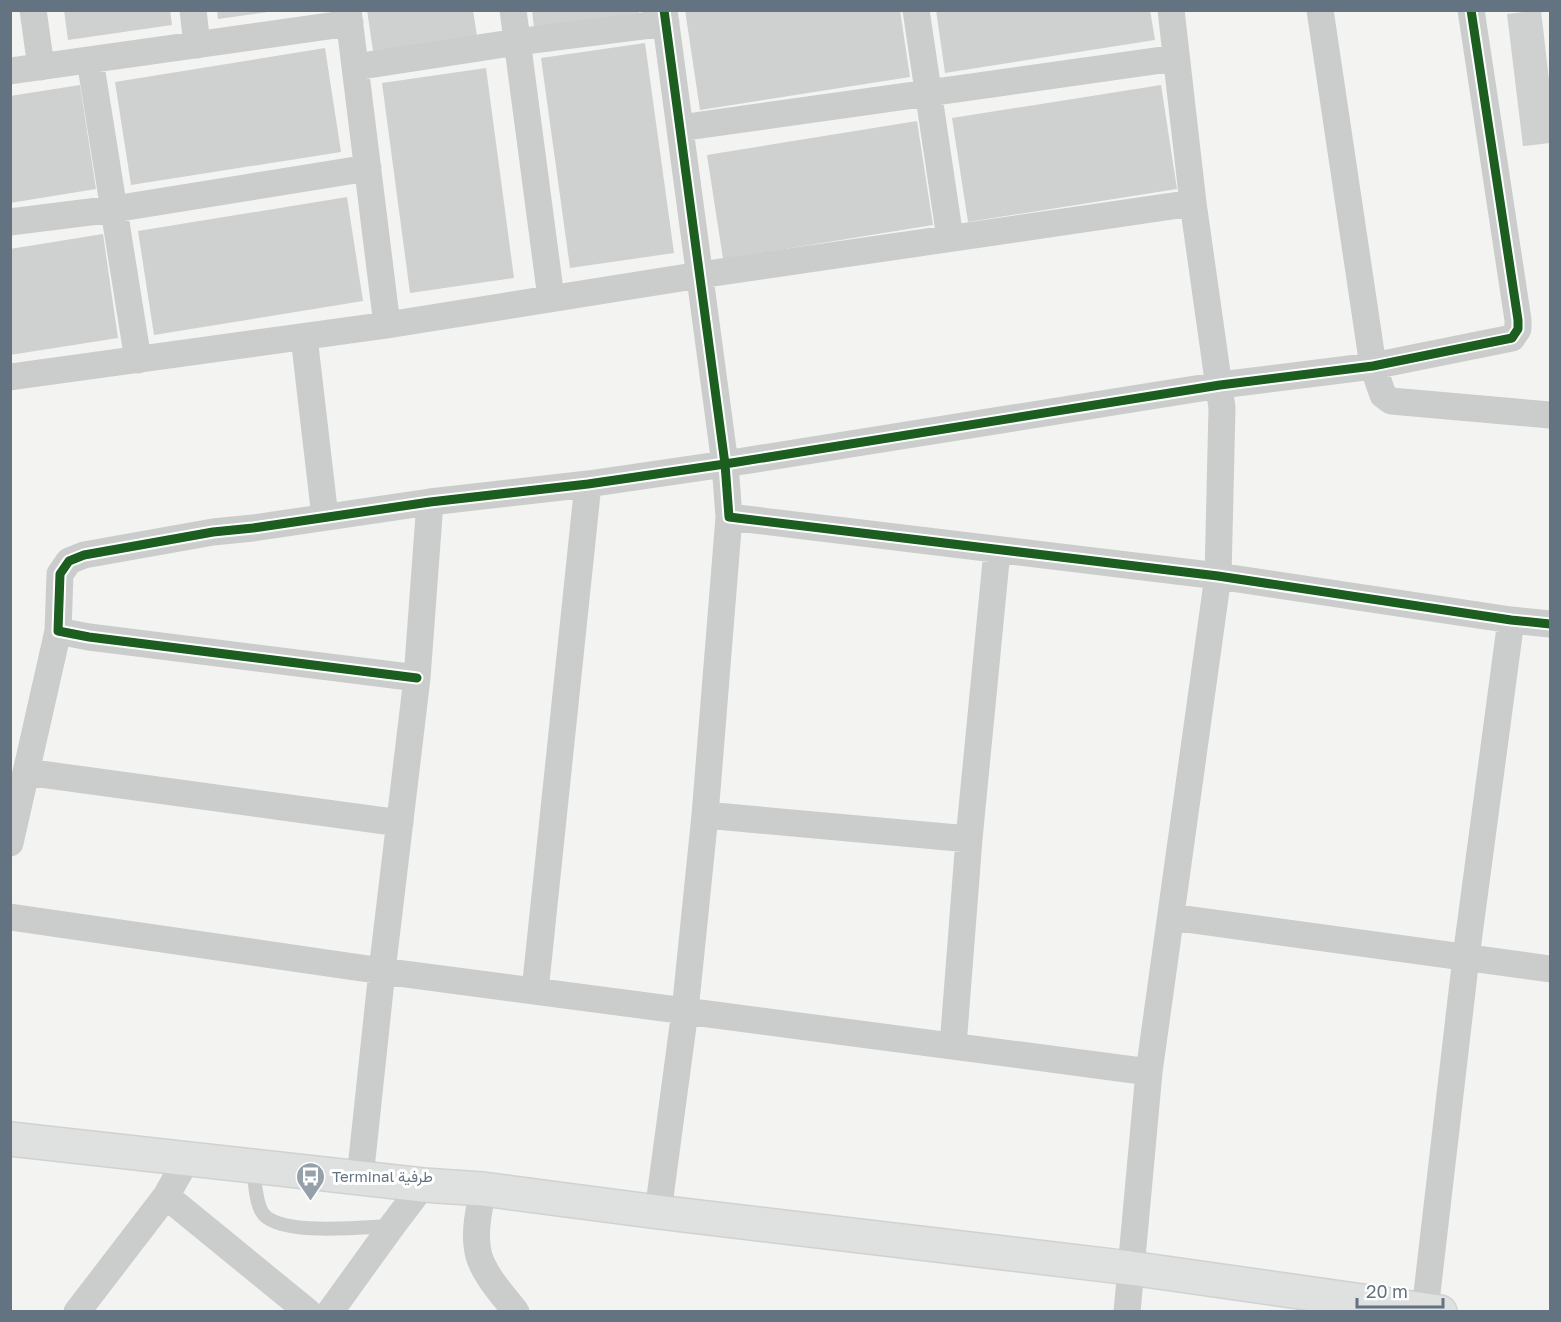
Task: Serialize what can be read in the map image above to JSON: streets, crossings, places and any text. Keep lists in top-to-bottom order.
{
  "places": {
    "bus stop": ["Terminal طرفية"]
  },
  "scale_bar": "20 m"
}
